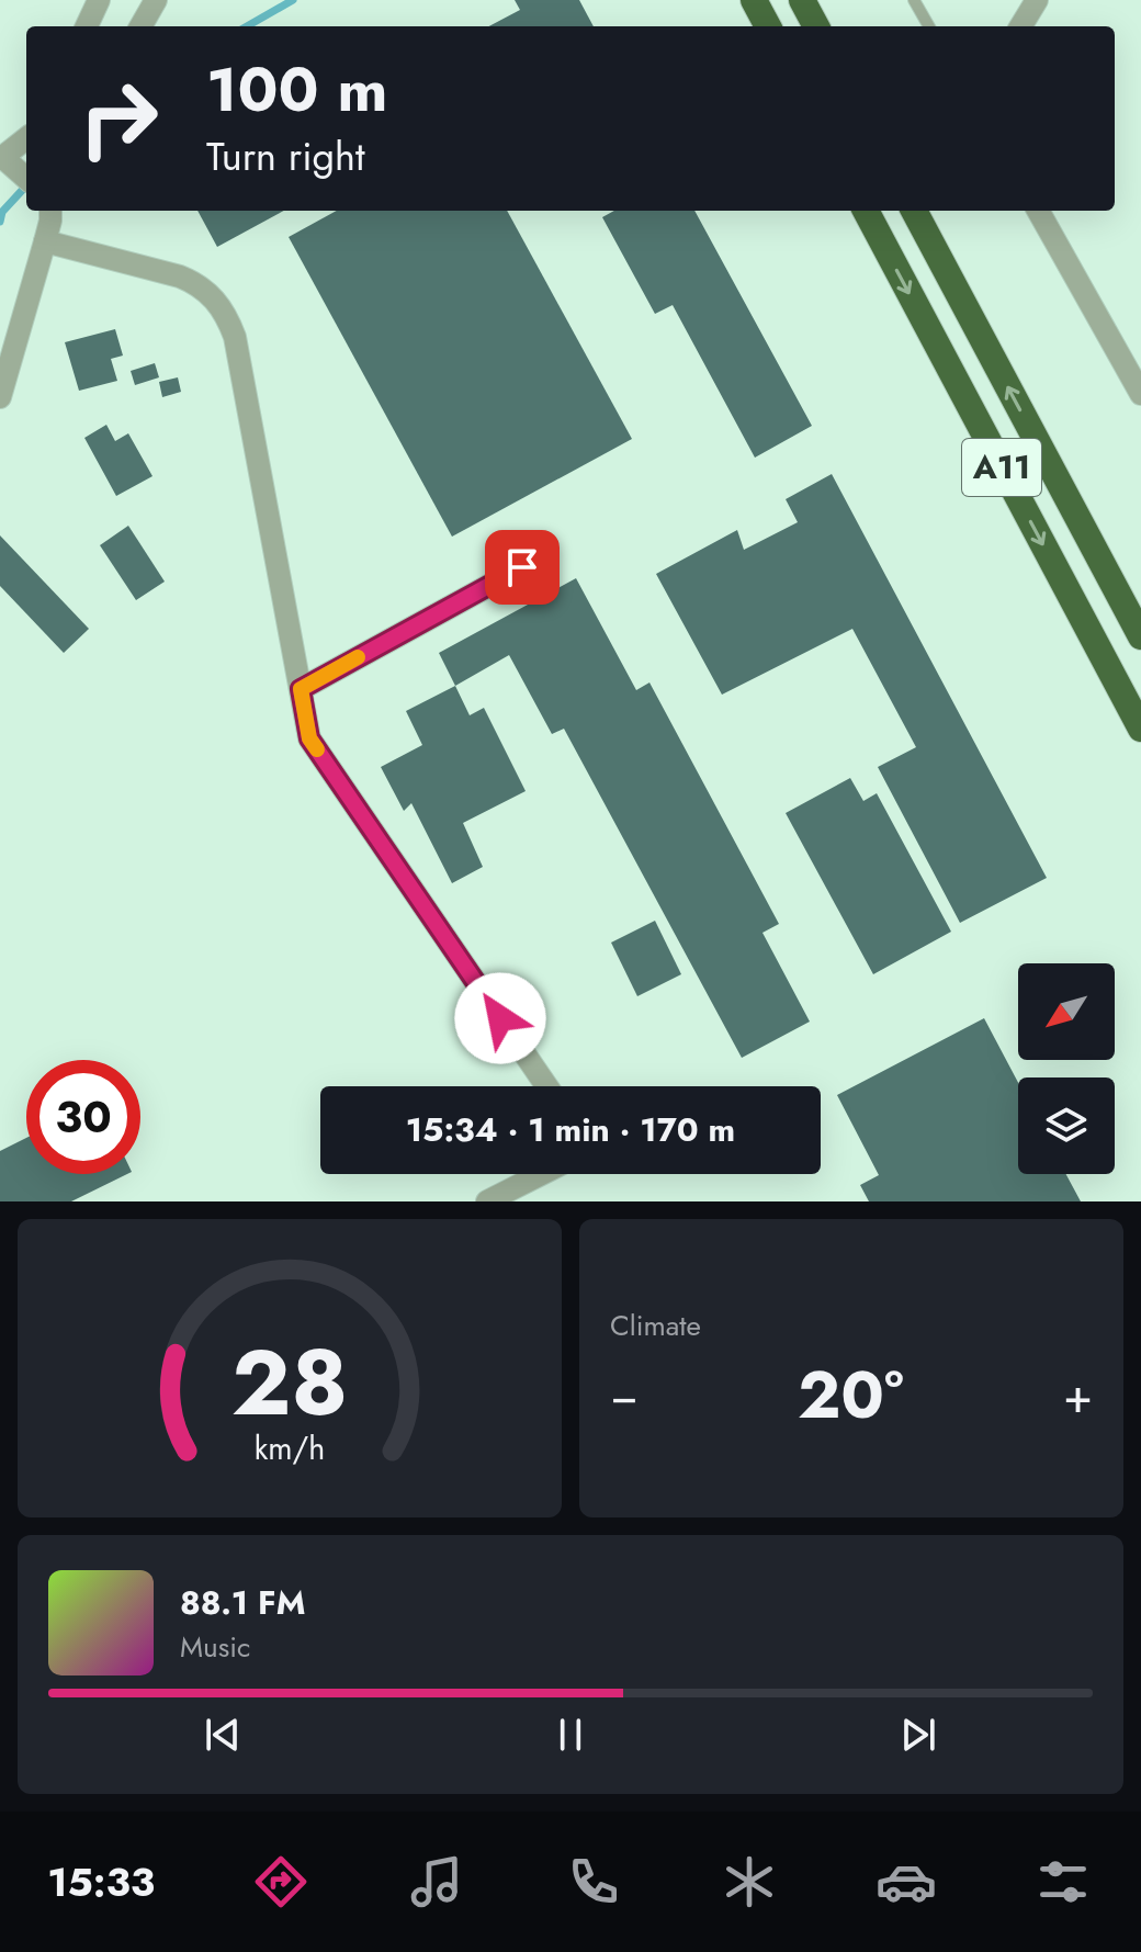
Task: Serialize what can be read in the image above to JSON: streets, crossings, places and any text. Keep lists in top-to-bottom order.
{
  "streets": {
    "highway": ["A11"]
  },
  "north": "bottom left",
  "page": {
    "turn": ["100 m", "Turn right"],
    "limit": "30",
    "trip": "15:34 · 1 min · 170 m",
    "tile": "Climate",
    "heat": ["−", "20°", "+"],
    "song": ["88.1 FM", "Music"],
    "tabs": "15:33",
    "gauge": ["28", "km/h"]
  }
}
